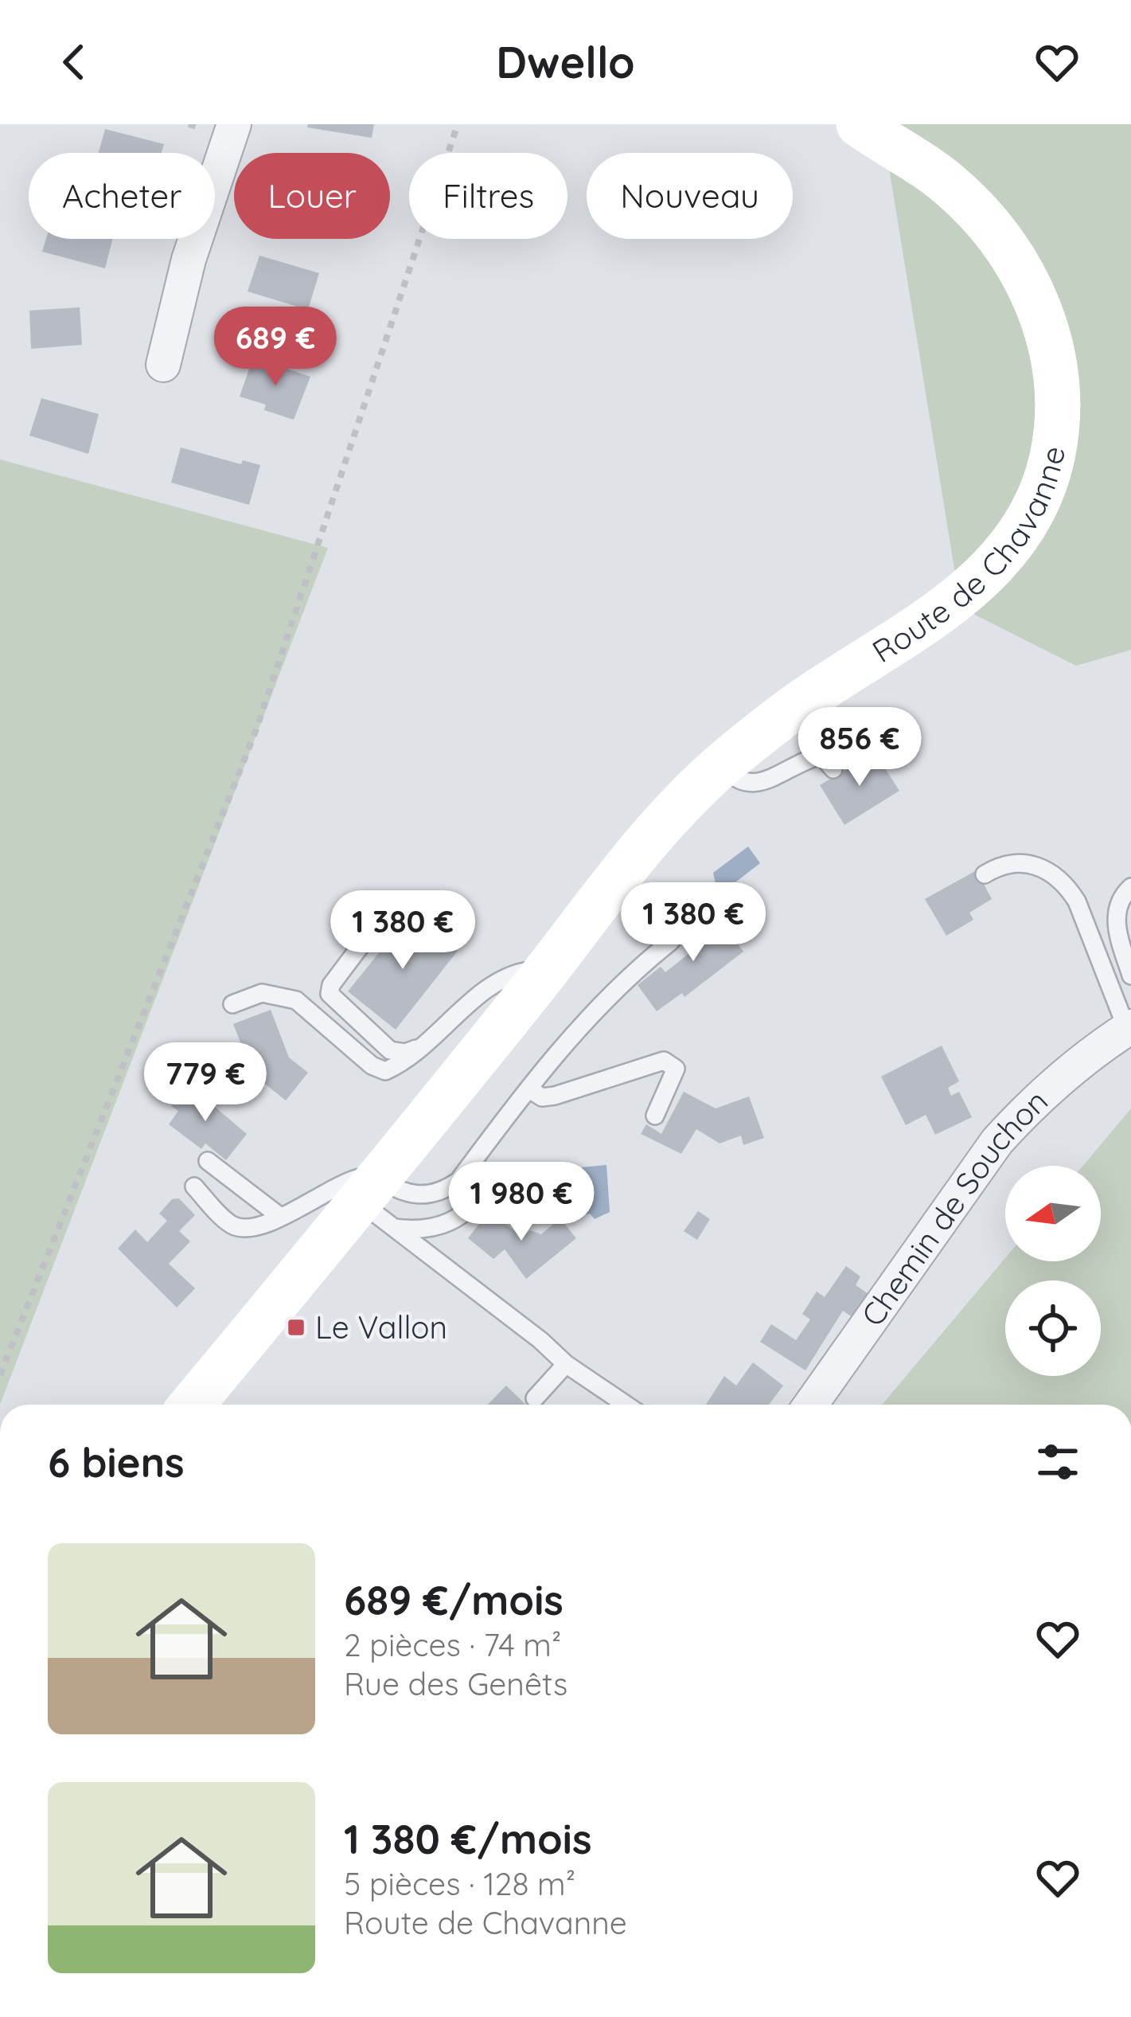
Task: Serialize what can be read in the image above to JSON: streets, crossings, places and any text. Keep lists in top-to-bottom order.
{
  "streets": {
    "main road": ["Route de Chavanne"],
    "street": ["Chemin de Souchon"]
  },
  "places": {
    "transit": ["Le Vallon"]
  },
  "north": "left",
  "page": {
    "header": "Dwello",
    "chip": [
      "Acheter",
      "Louer",
      "Filtres",
      "Nouveau"
    ],
    "price": [
      "689 €",
      "856 €",
      "1 380 €",
      "1 380 €",
      "779 €",
      "1 980 €"
    ],
    "heading": "6 biens",
    "list": [
      {
        "name": "689 €/mois",
        "note": "2 pièces · 74 m² · Rue des Genêts"
      },
      {
        "name": "1 380 €/mois",
        "note": "5 pièces · 128 m² · Route de Chavanne"
      }
    ]
  }
}
